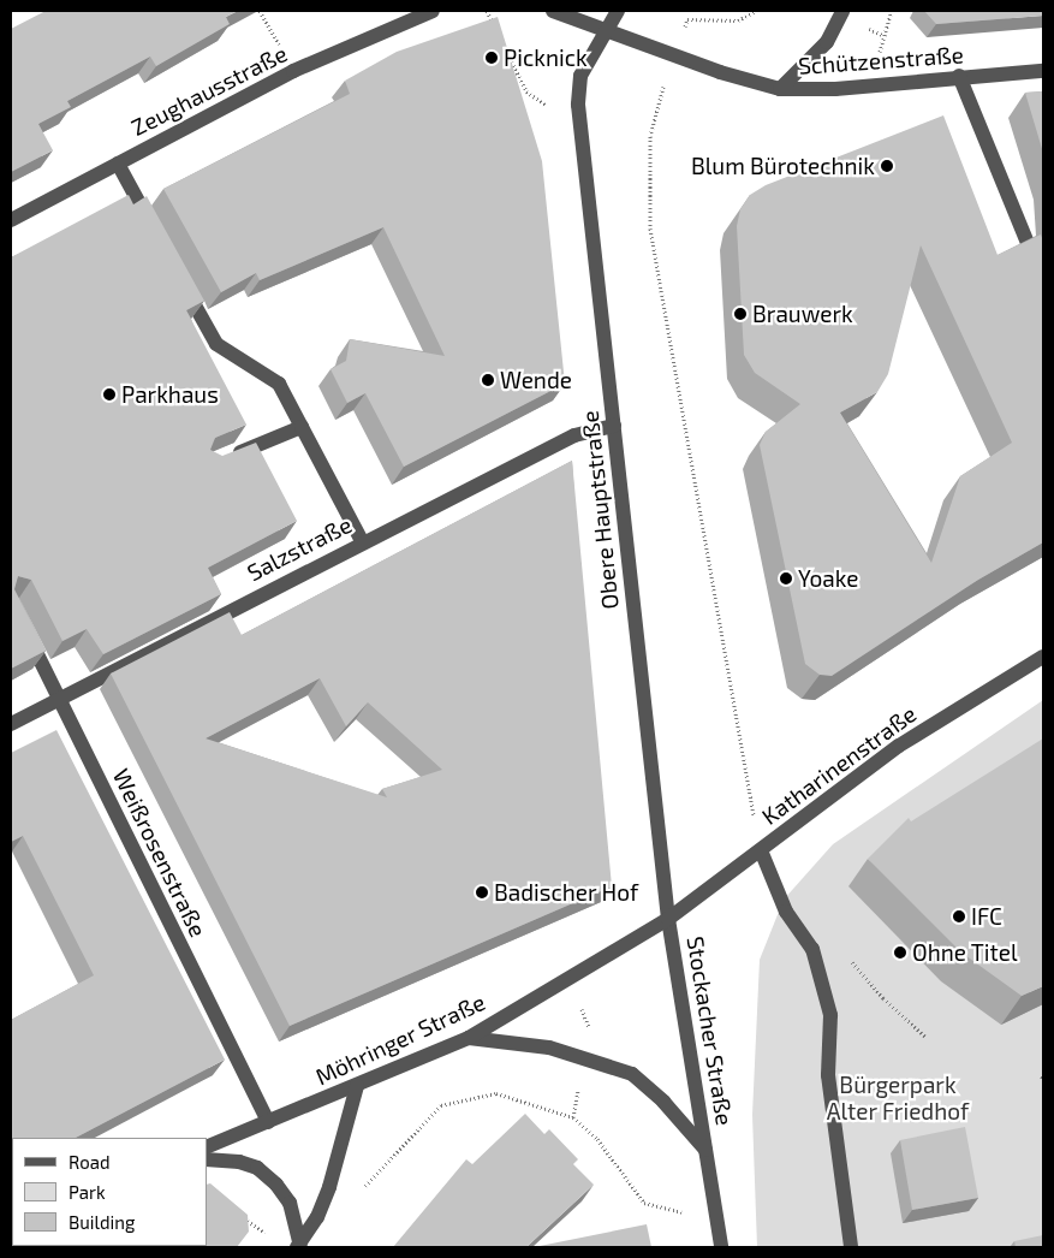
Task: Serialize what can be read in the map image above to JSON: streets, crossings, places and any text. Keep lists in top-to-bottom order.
{
  "streets": {
    "street": [
      "Schützenstraße",
      "Zeughausstraße",
      "Obere Hauptstraße",
      "Salzstraße",
      "Katharinenstraße",
      "Weißrosenstraße",
      "Stockacher Straße",
      "Möhringer Straße"
    ]
  },
  "crossings": [
    ["Schützenstraße", "Obere Hauptstraße"],
    ["Obere Hauptstraße", "Salzstraße"],
    ["Obere Hauptstraße", "Katharinenstraße"],
    ["Obere Hauptstraße", "Stockacher Straße"],
    ["Obere Hauptstraße", "Möhringer Straße"],
    ["Salzstraße", "Weißrosenstraße"],
    ["Katharinenstraße", "Stockacher Straße"],
    ["Katharinenstraße", "Möhringer Straße"],
    ["Weißrosenstraße", "Möhringer Straße"],
    ["Stockacher Straße", "Möhringer Straße"]
  ],
  "parks": ["Bürgerpark Alter Friedhof"],
  "places": [
    "Picknick",
    "Blum Bürotechnik",
    "Brauwerk",
    "Wende",
    "Parkhaus",
    "Yoake",
    "Badischer Hof",
    "IFC",
    "Ohne Titel"
  ],
  "legend": ["Road", "Park", "Building"]
}
